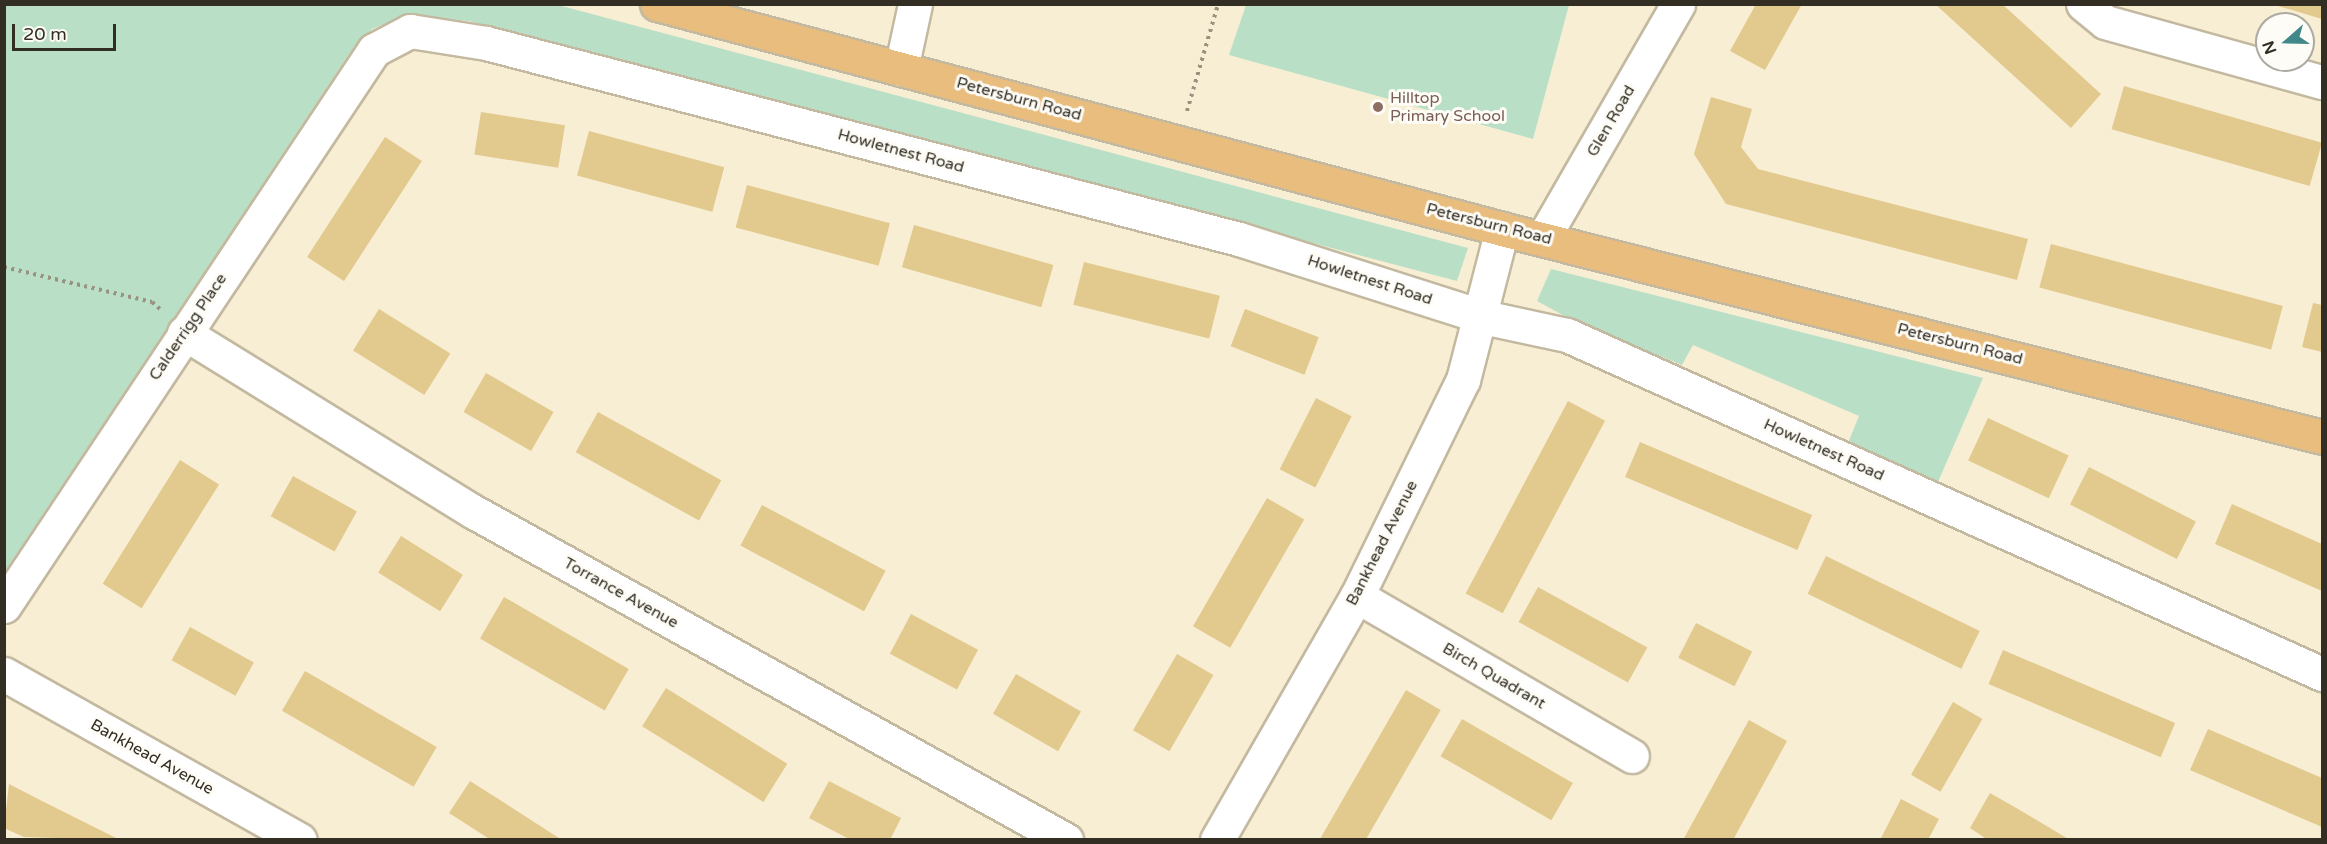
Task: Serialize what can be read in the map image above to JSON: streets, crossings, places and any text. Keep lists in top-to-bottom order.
{
  "streets": {
    "main road": ["Petersburn Road"],
    "street": [
      "Glen Road",
      "Howletnest Road",
      "Calderrigg Place",
      "Bankhead Avenue",
      "Torrance Avenue",
      "Birch Quadrant"
    ]
  },
  "crossings": [
    ["Petersburn Road", "Glen Road"],
    ["Petersburn Road", "Bankhead Avenue"],
    ["Howletnest Road", "Calderrigg Place"],
    ["Howletnest Road", "Bankhead Avenue"],
    ["Calderrigg Place", "Torrance Avenue"],
    ["Bankhead Avenue", "Birch Quadrant"]
  ],
  "places": ["Hilltop Primary School"],
  "scale_bar": "20 m",
  "north": "left"
}
